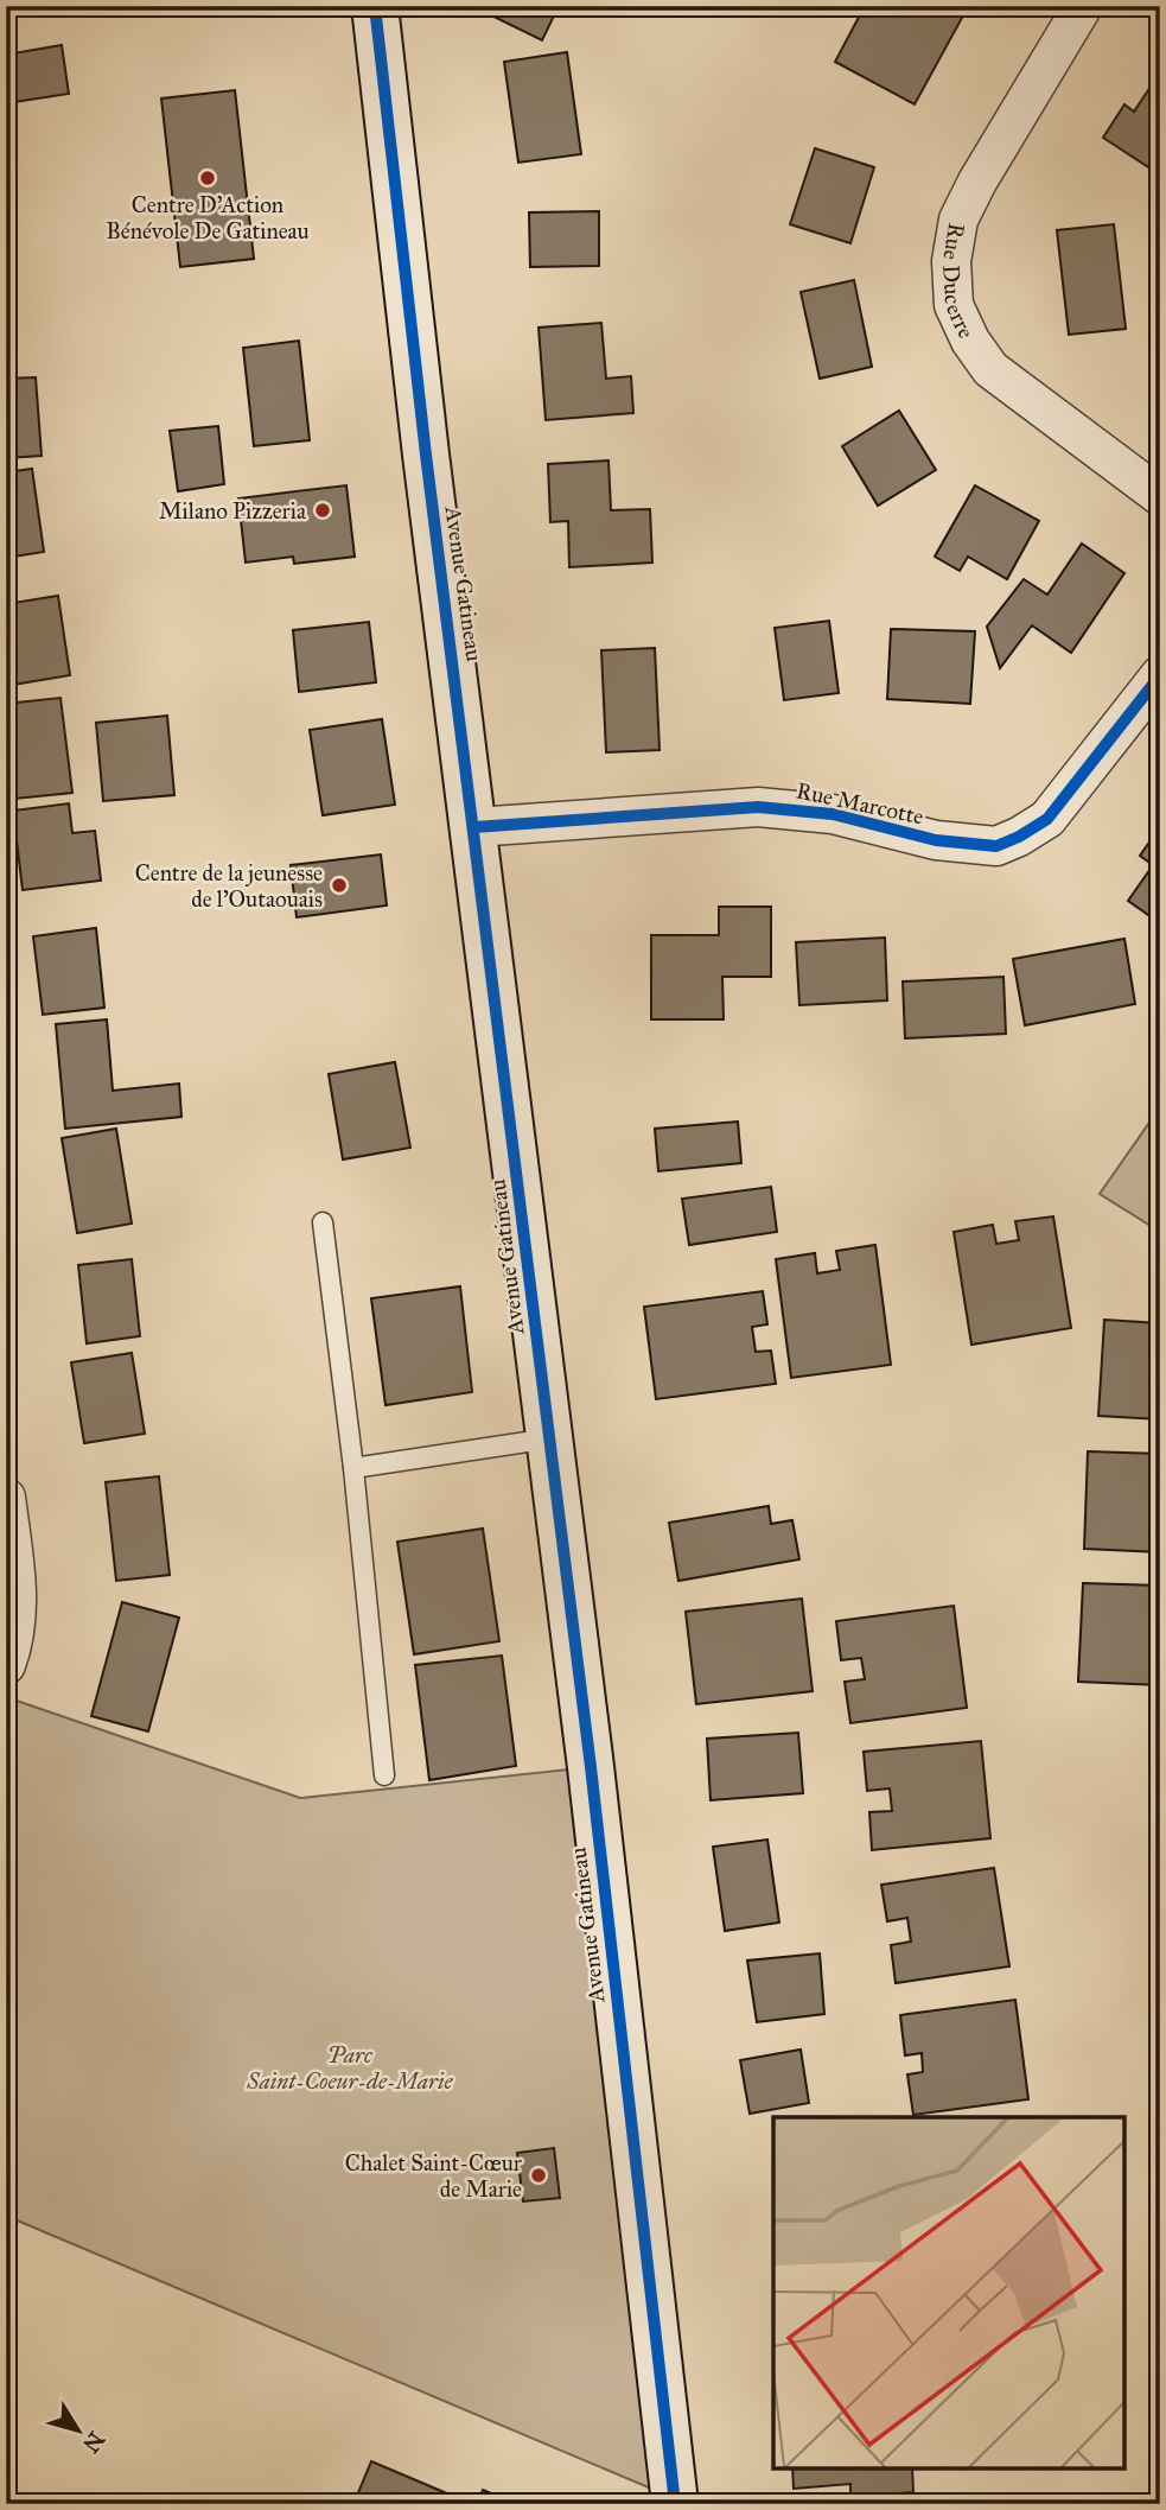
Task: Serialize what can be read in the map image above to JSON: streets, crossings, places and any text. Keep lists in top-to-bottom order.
{
  "streets": {
    "street": ["Rue Ducerre", "Avenue Gatineau", "Rue Marcotte"]
  },
  "crossings": [
    ["Avenue Gatineau", "Rue Marcotte"]
  ],
  "parks": ["Parc Saint-Coeur-de-Marie"],
  "places": [
    "Centre D'Action Bénévole De Gatineau",
    "Milano Pizzeria",
    "Centre de la jeunesse de l'Outaouais",
    "Chalet Saint-Cœur de Marie"
  ],
  "north": "bottom right"
}
